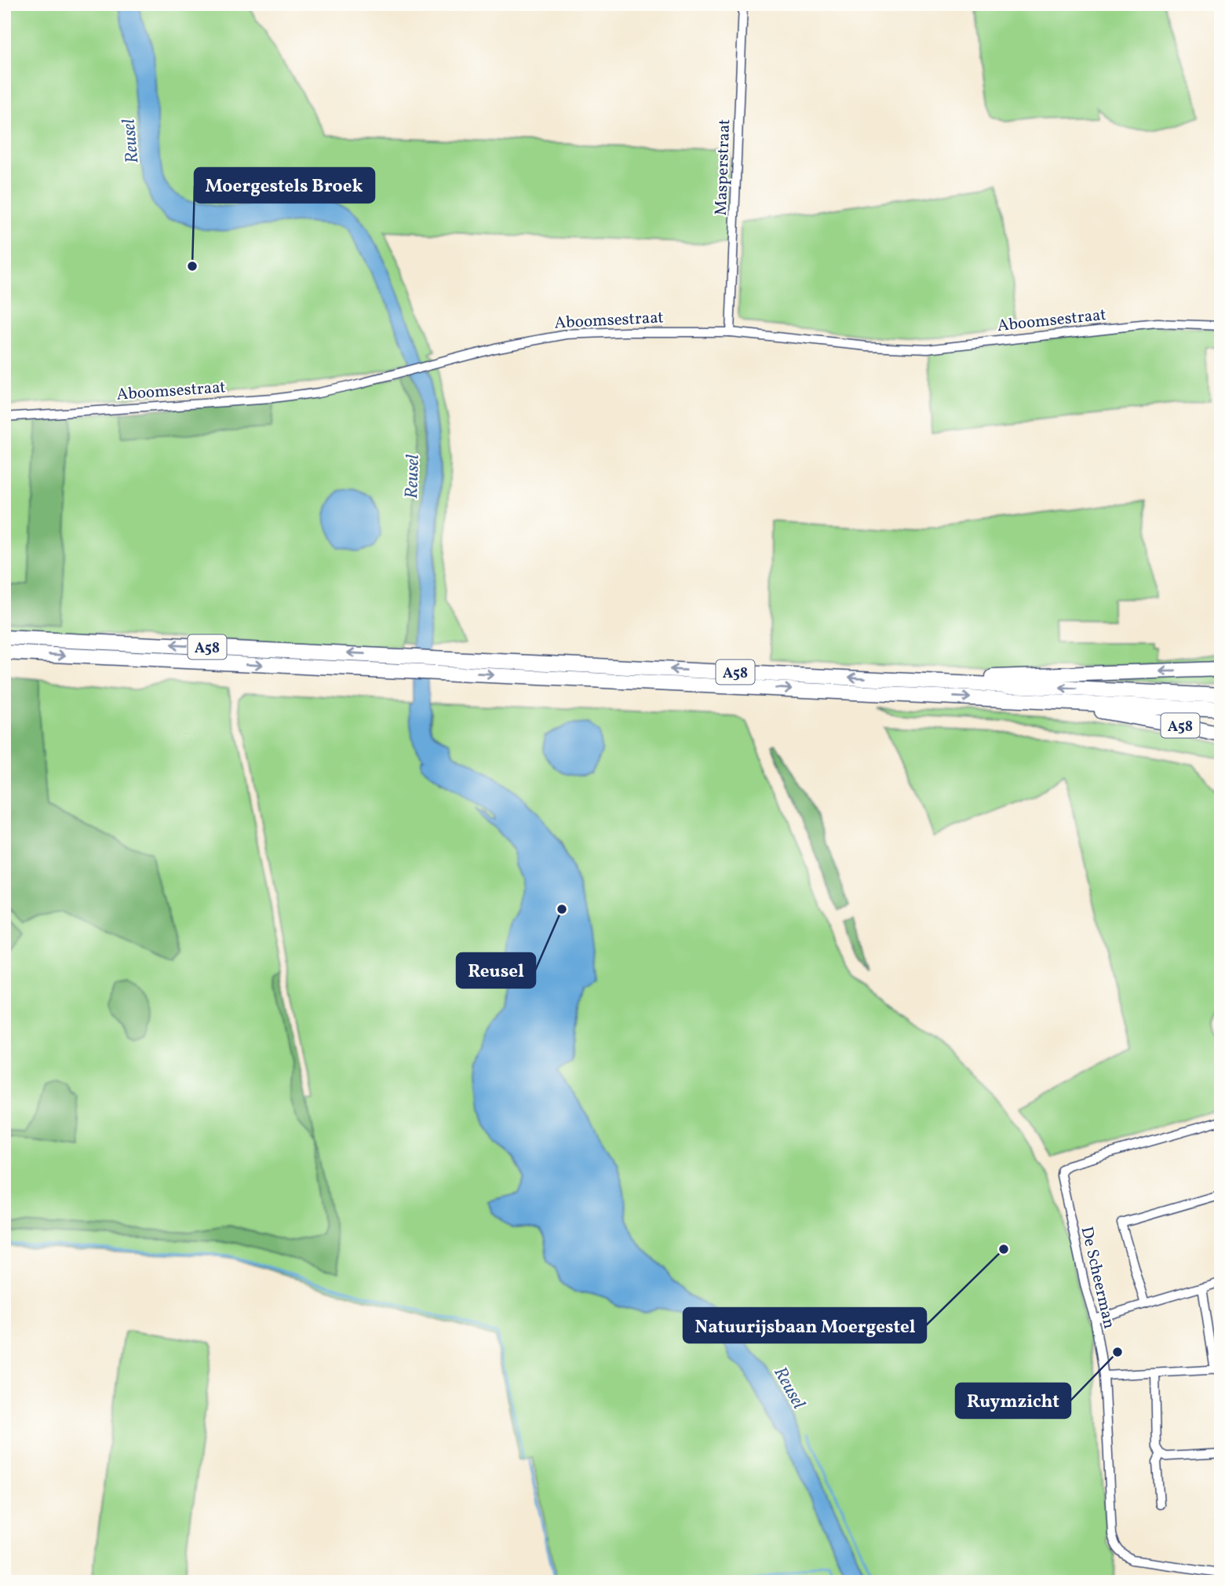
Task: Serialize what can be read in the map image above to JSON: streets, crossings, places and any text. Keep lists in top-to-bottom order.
{
  "streets": {
    "highway": ["A58"],
    "street": ["Masperstraat", "Aboomsestraat", "De Scheerman"]
  },
  "crossings": [
    ["Masperstraat", "Aboomsestraat"]
  ],
  "water": ["Reusel"],
  "places": [
    "Moergestels Broek",
    "Reusel",
    "Natuurijsbaan Moergestel",
    "Ruymzicht"
  ]
}
